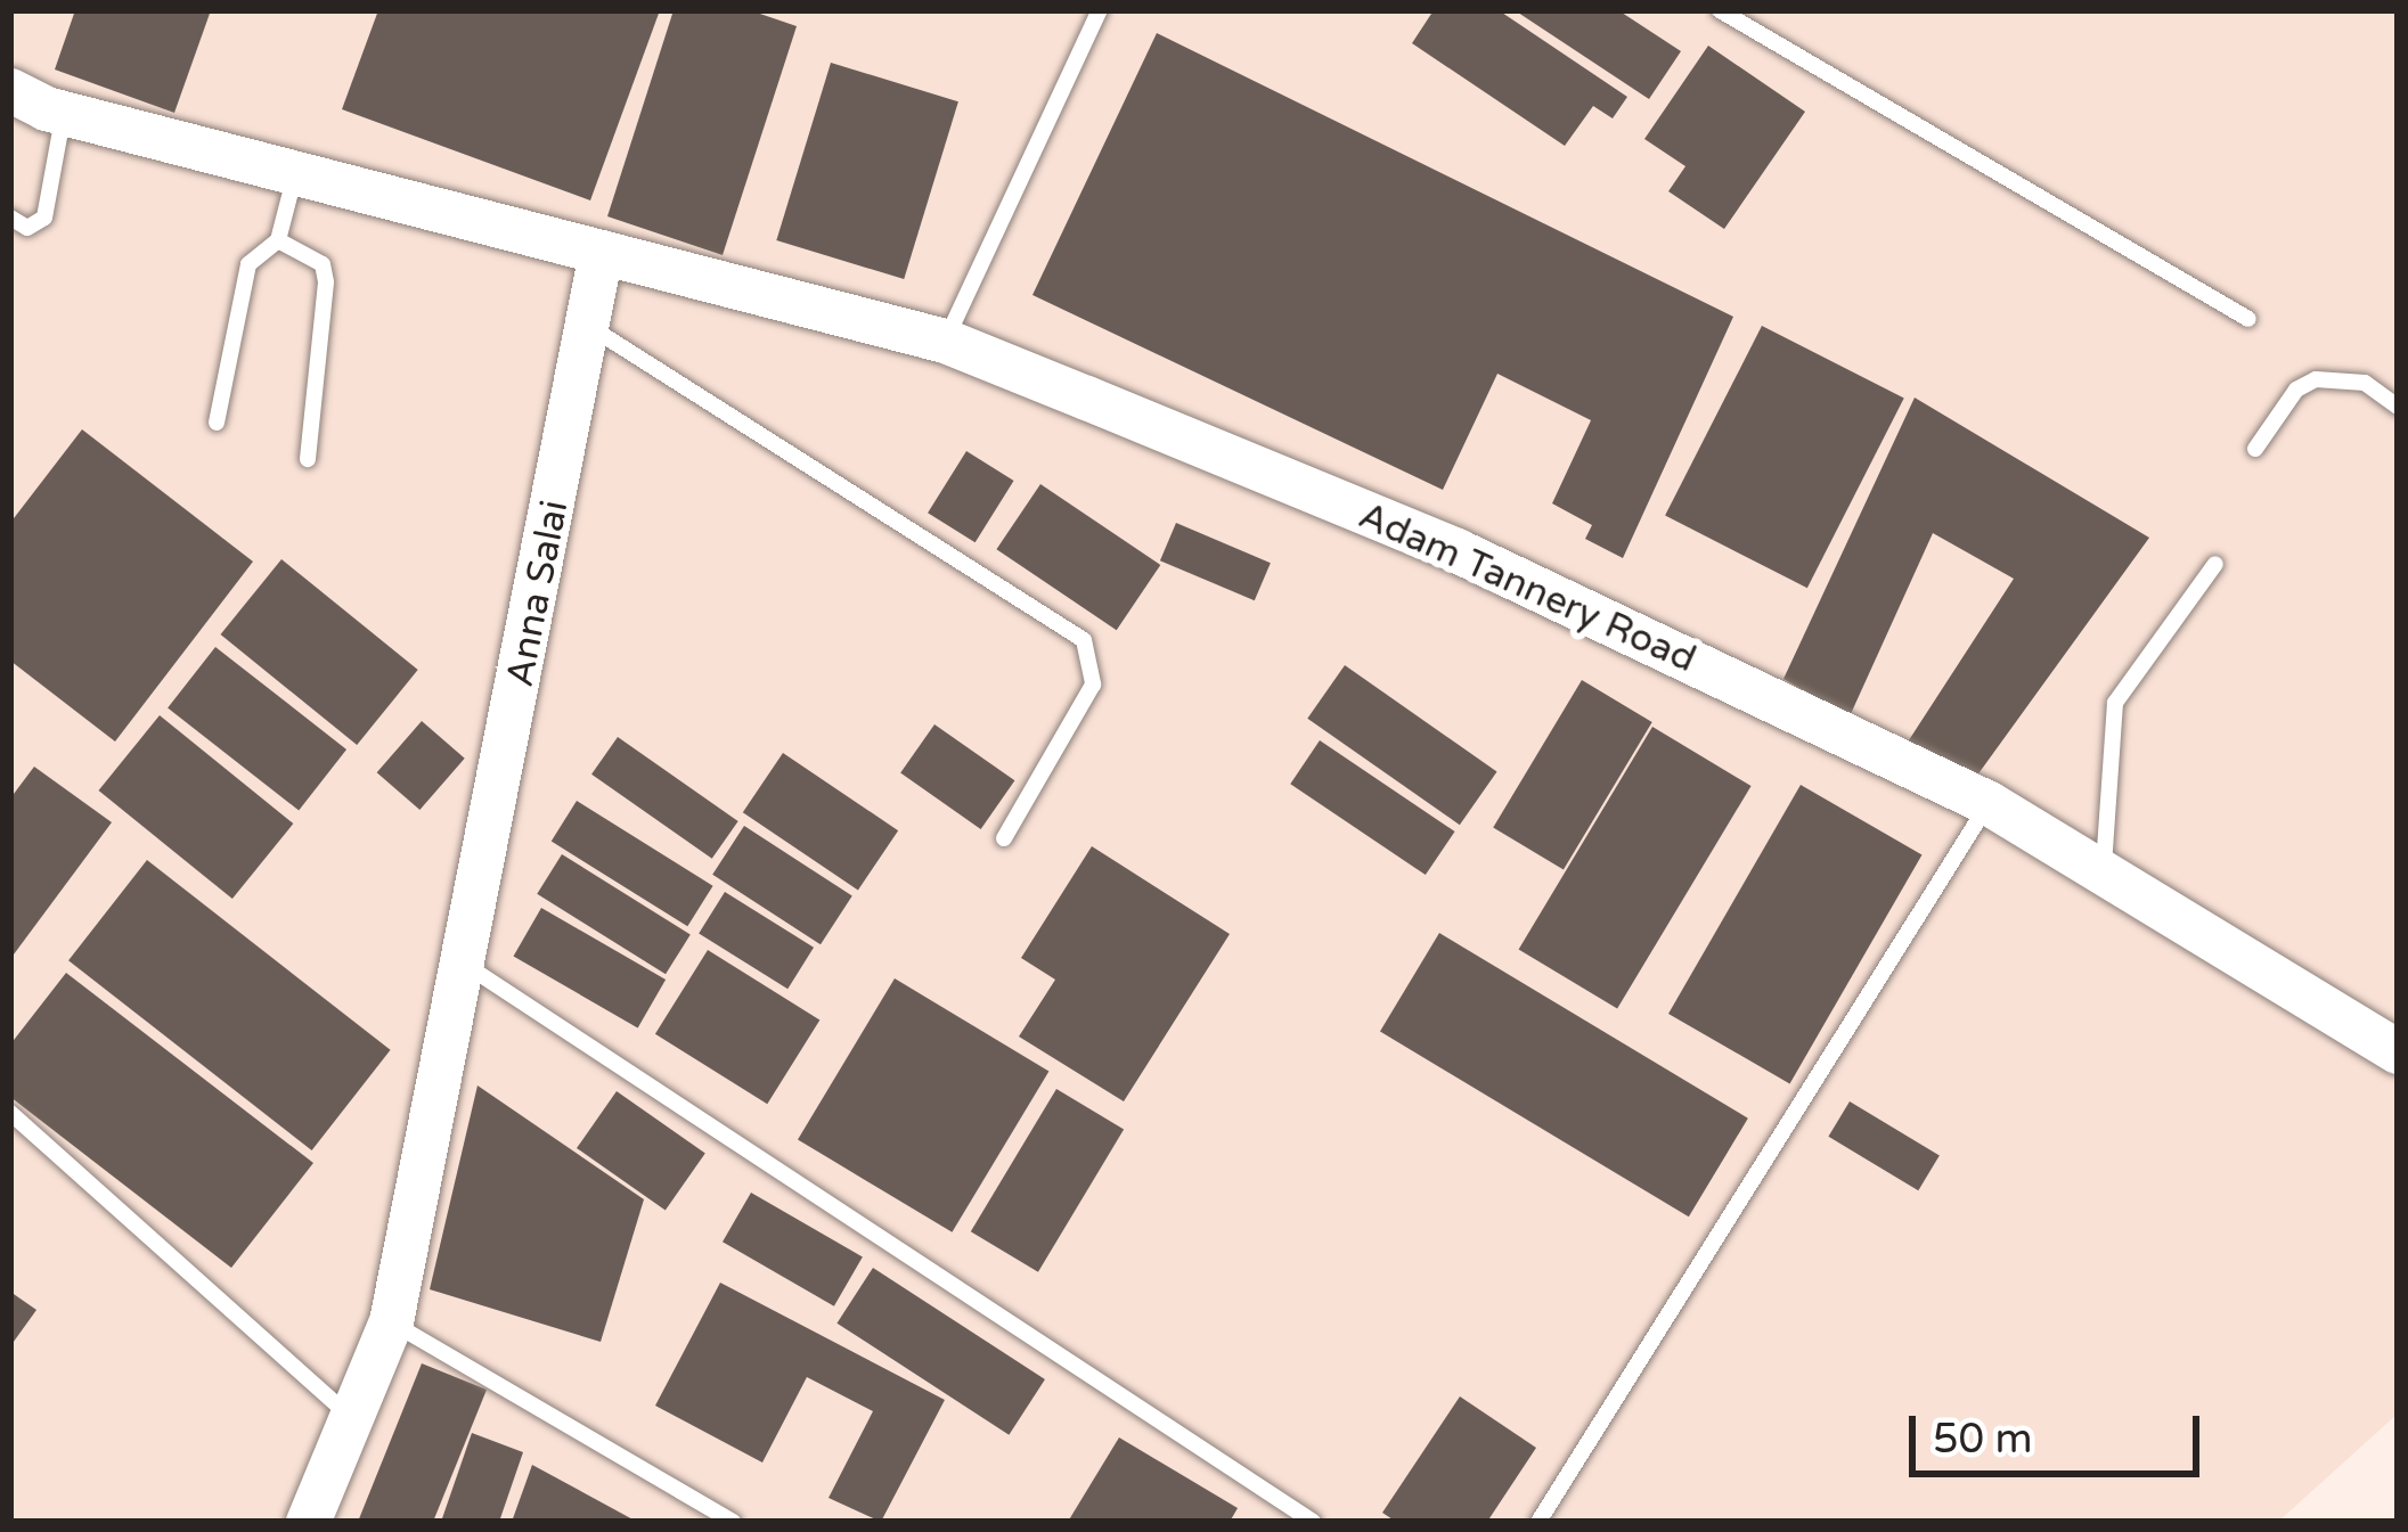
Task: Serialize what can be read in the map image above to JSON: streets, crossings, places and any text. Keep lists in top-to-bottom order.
{
  "streets": {
    "street": ["Adam Tannery Road", "Anna Salai"]
  },
  "crossings": [
    ["Adam Tannery Road", "Anna Salai"]
  ],
  "scale_bar": "50 m"
}
